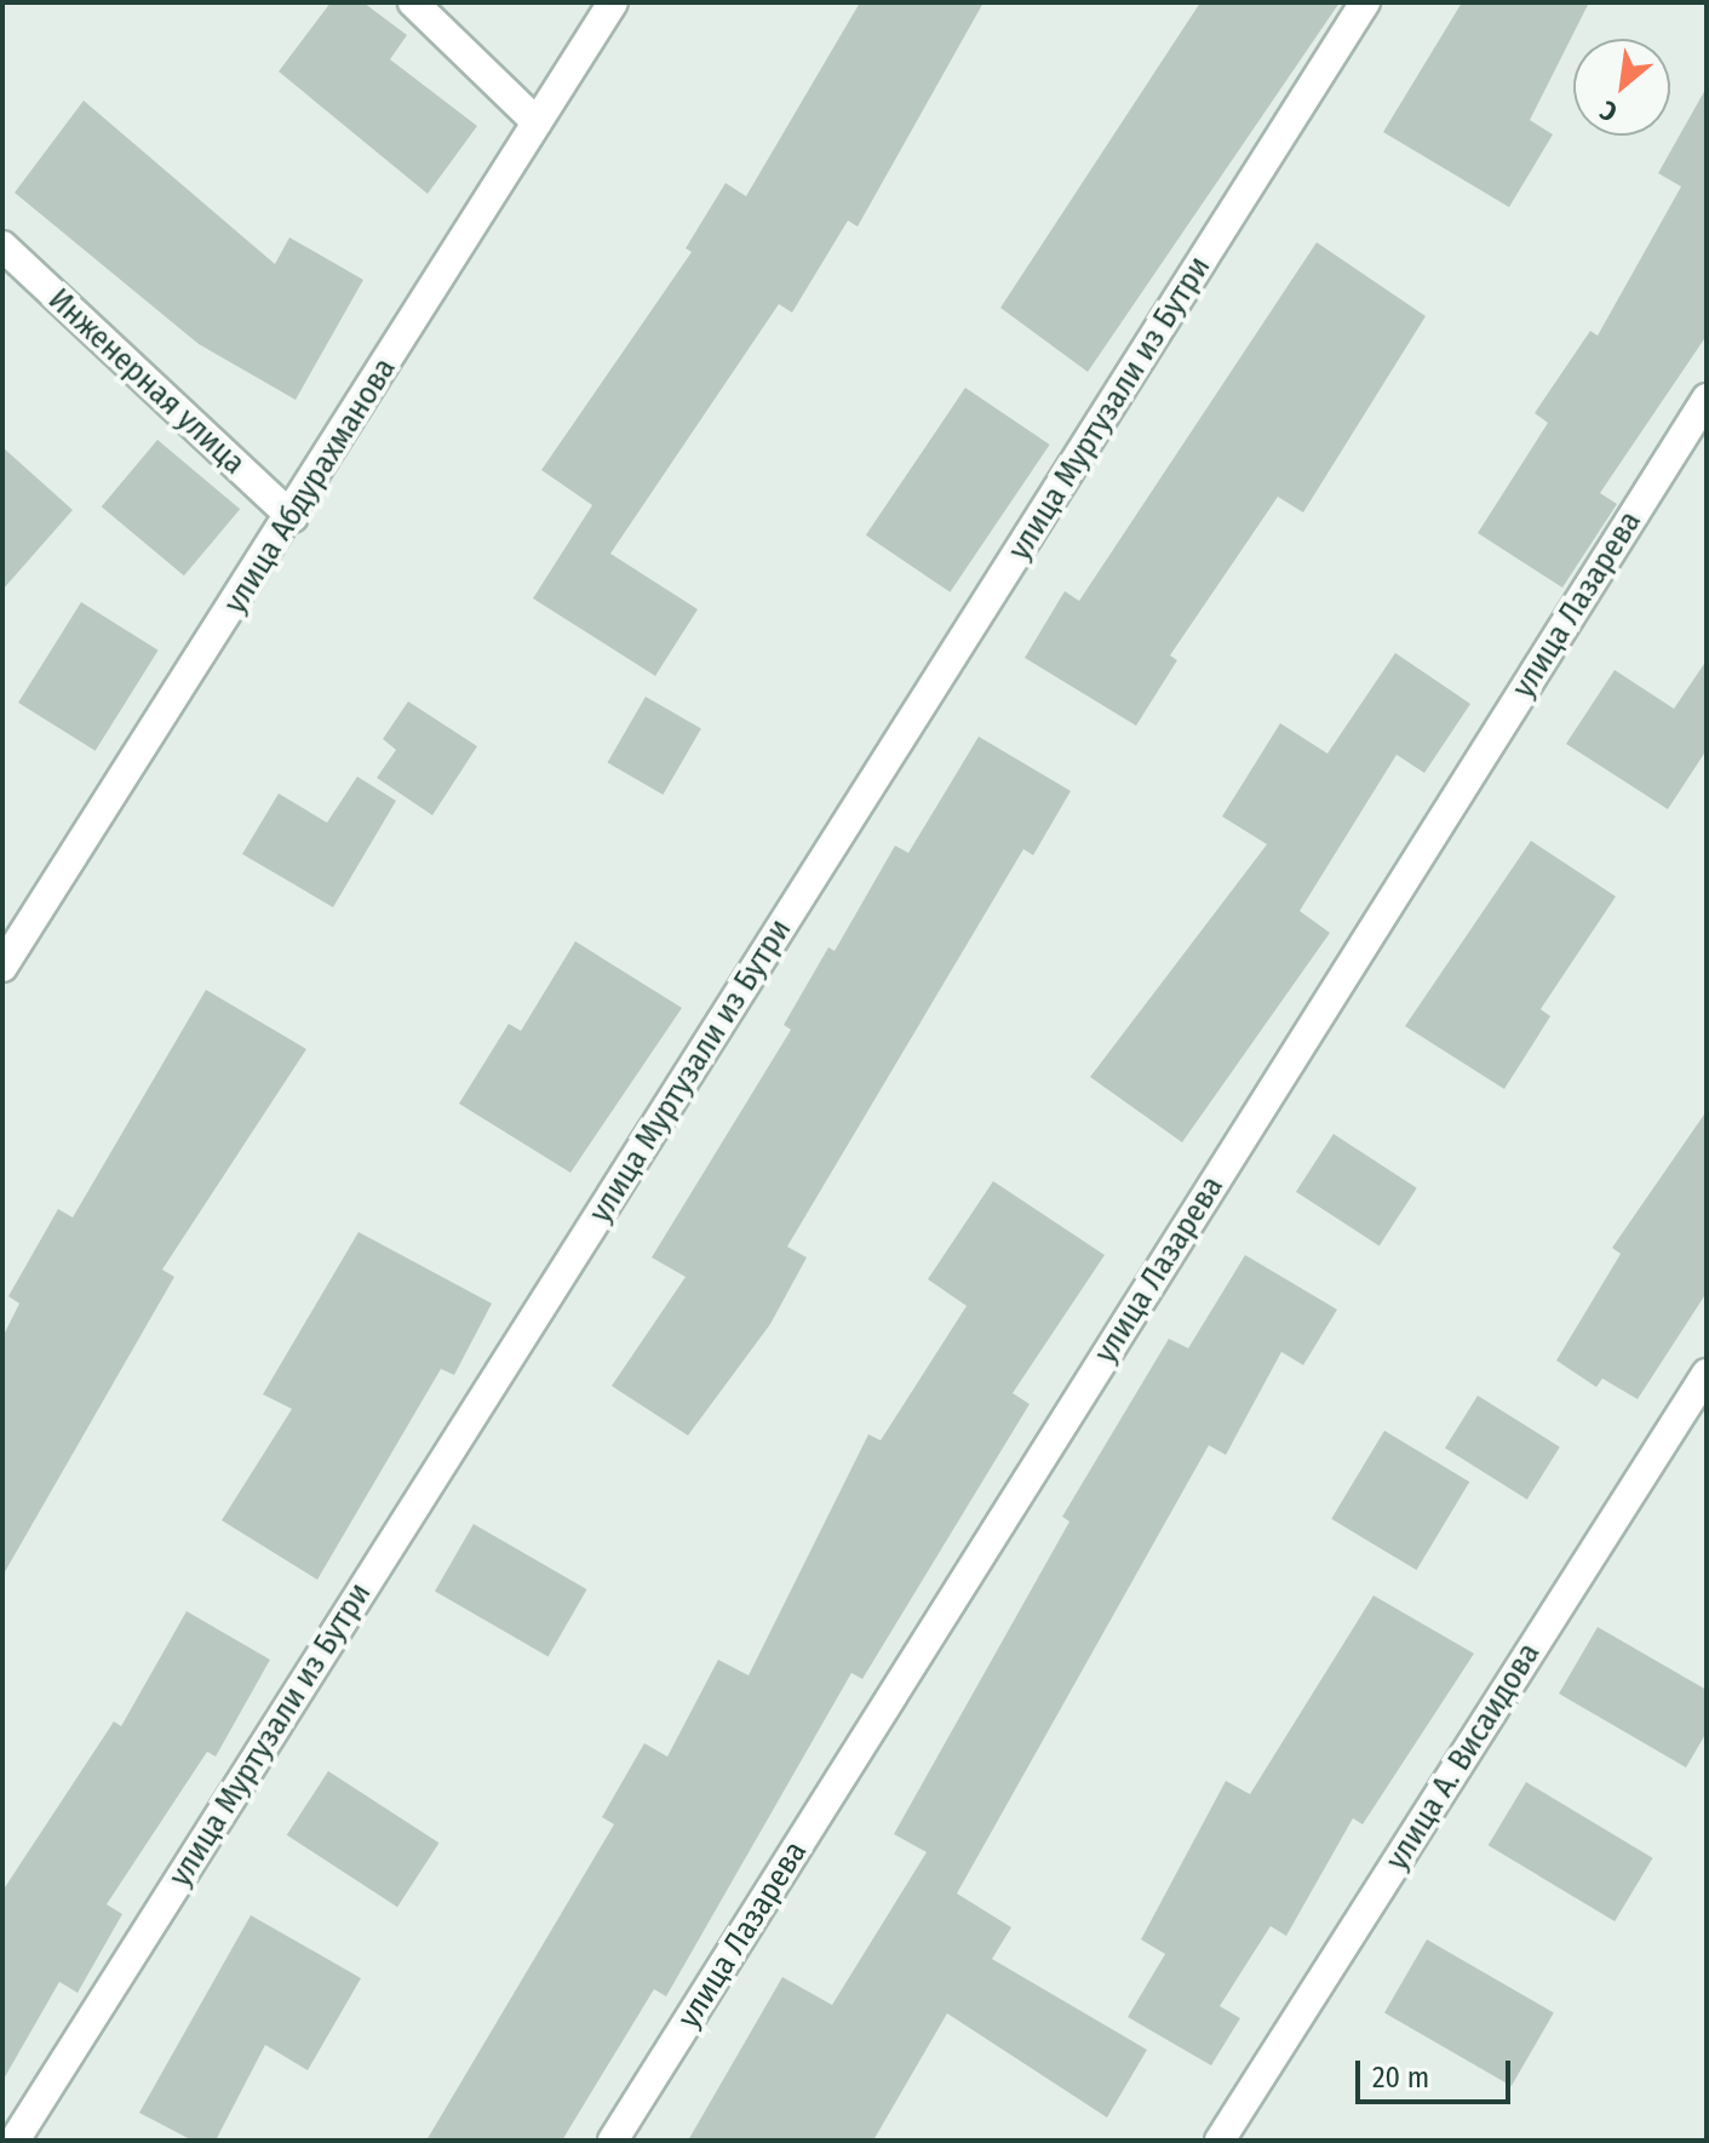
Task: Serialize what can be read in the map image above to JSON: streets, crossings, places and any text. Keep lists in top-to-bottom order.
{
  "streets": {
    "street": [
      "Инженерная улица",
      "улица Муртузали из Бутри",
      "улица Абдурахманова",
      "улица Лазарева",
      "улица А. Висаидова"
    ]
  },
  "crossings": [
    ["Инженерная улица", "улица Абдурахманова"]
  ],
  "scale_bar": "20 m",
  "north": "bottom left"
}
